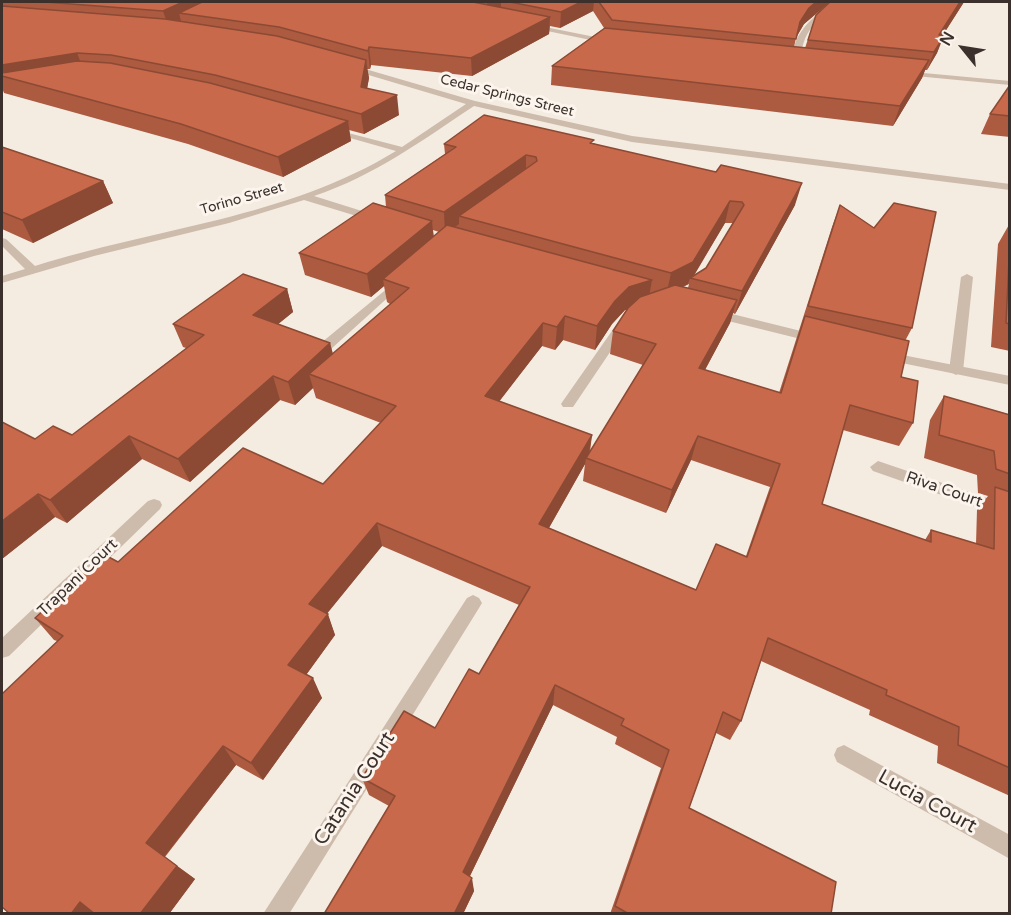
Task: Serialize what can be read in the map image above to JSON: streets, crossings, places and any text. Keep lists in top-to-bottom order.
{
  "streets": {
    "street": [
      "Cedar Springs Street",
      "Torino Street",
      "Riva Court",
      "Trapani Court",
      "Catania Court",
      "Lucia Court"
    ]
  },
  "crossings": [
    ["Cedar Springs Street", "Torino Street"]
  ],
  "north": "top left"
}
